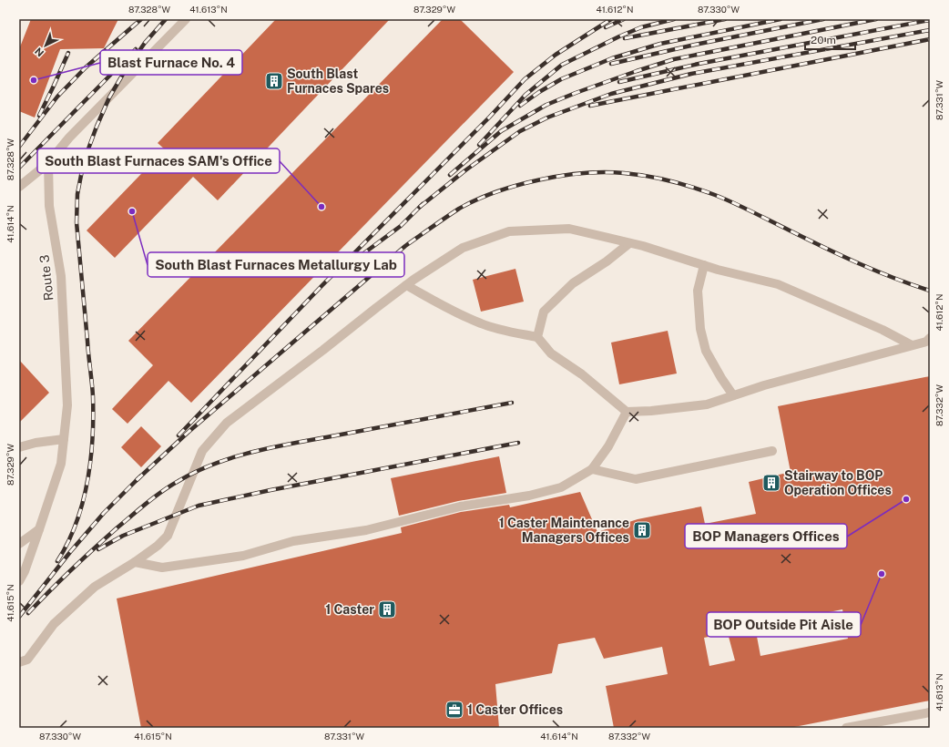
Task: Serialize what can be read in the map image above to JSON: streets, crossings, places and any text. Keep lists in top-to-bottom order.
{
  "streets": {
    "street": ["Route 3"]
  },
  "places": {
    "other": [
      "Blast Furnace No. 4",
      "South Blast Furnaces SAM's Office",
      "South Blast Furnaces Metallurgy Lab",
      "BOP Managers Offices",
      "BOP Outside Pit Aisle"
    ],
    "building": [
      "South Blast Furnaces Spares",
      "Stairway to BOP Operation Offices",
      "1 Caster Maintenance Managers Offices",
      "1 Caster"
    ],
    "office": ["1 Caster Offices"]
  },
  "scale_bar": "20 m",
  "north": "bottom left",
  "coordinates": [
    "87.328°W",
    "41.613°N",
    "87.329°W",
    "41.612°N",
    "87.330°W",
    "87.331°W",
    "41.614°N",
    "87.332°W",
    "41.615°N"
  ]
}
